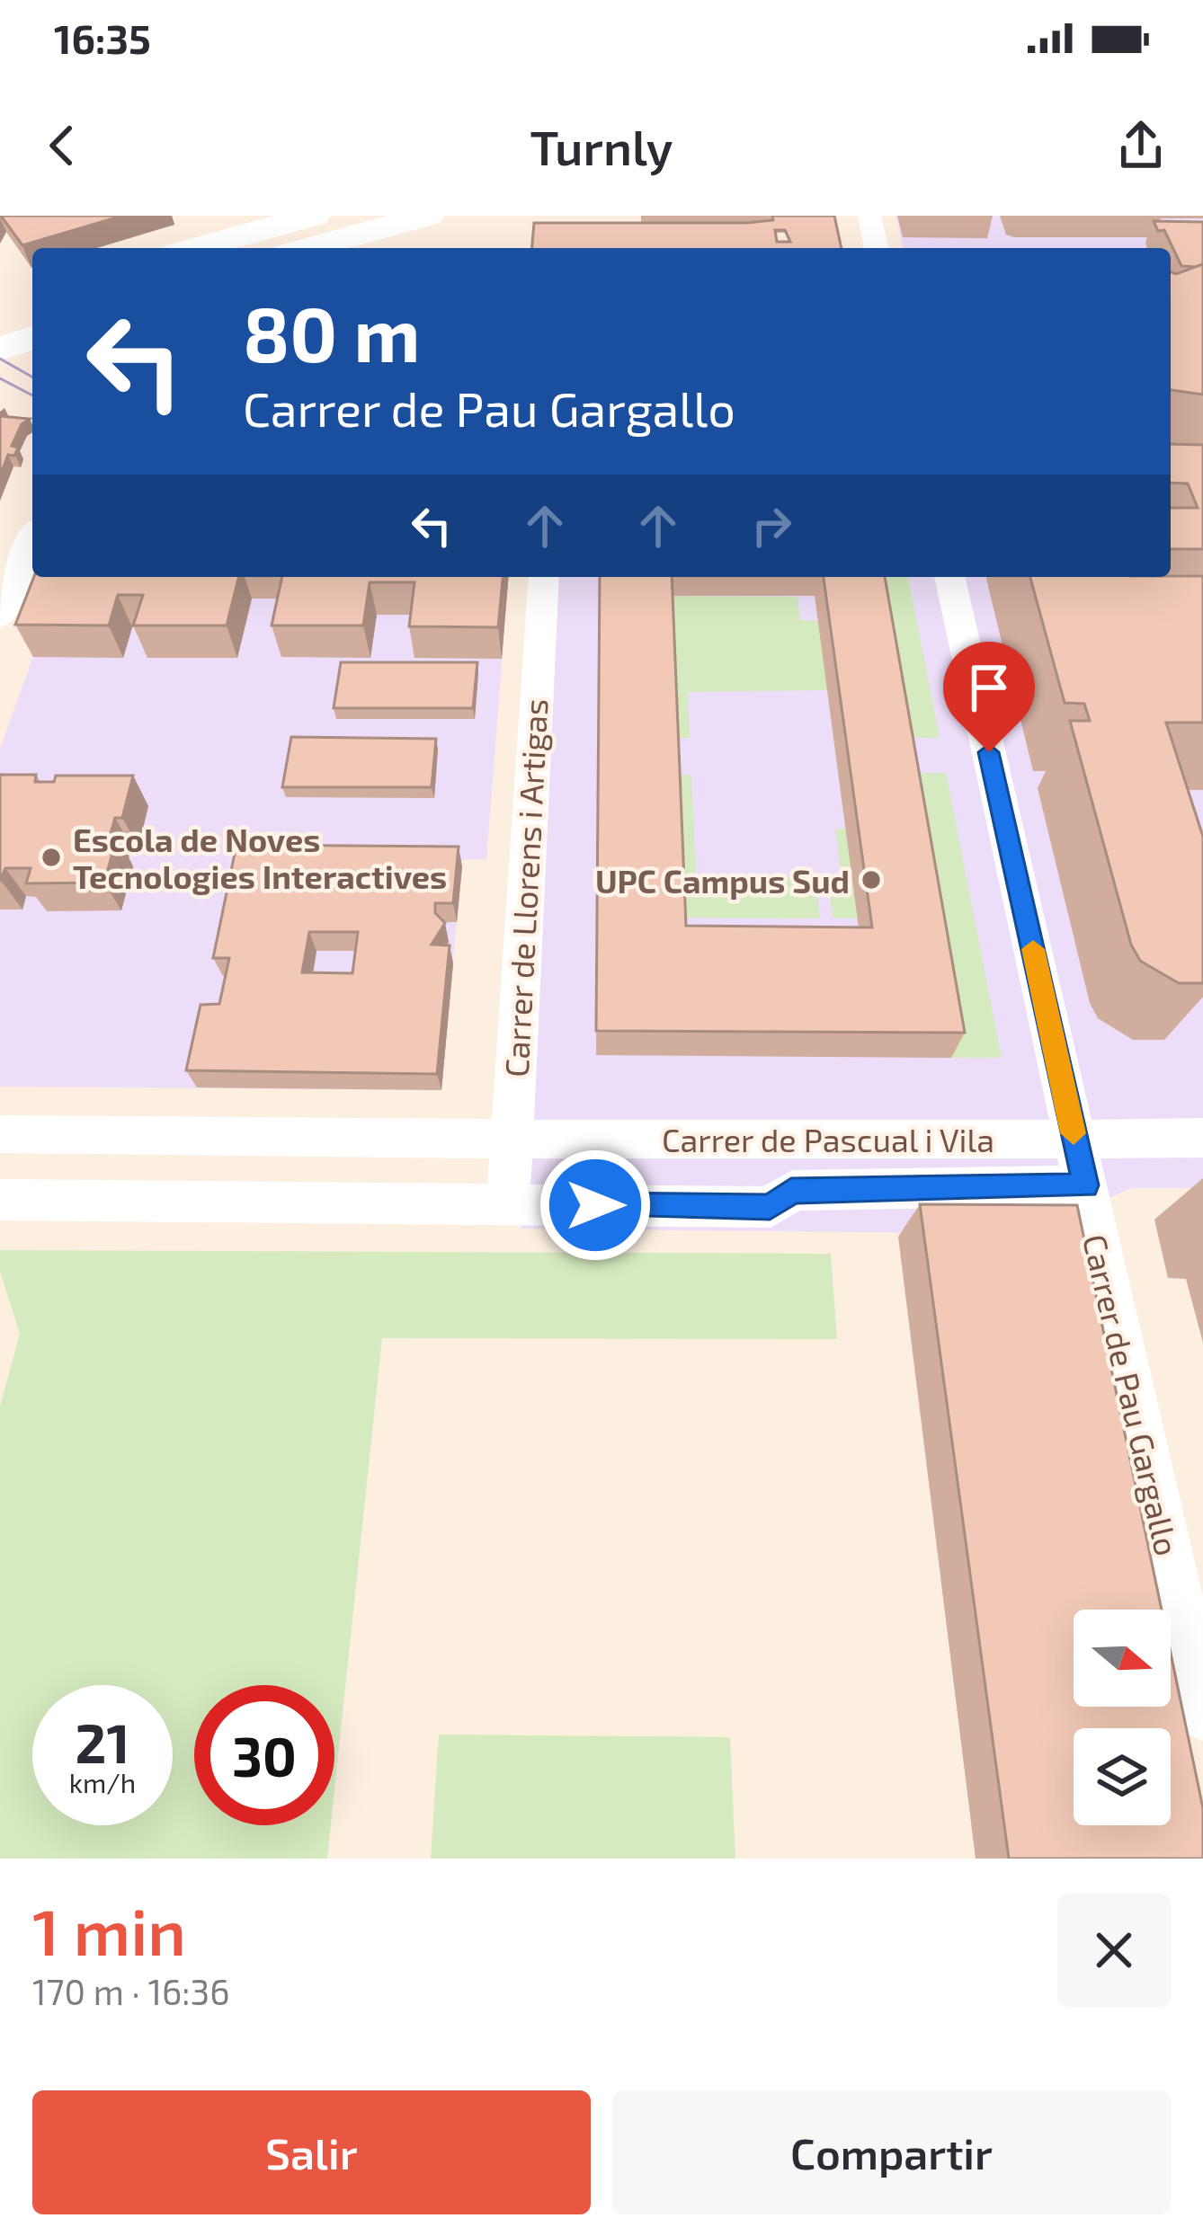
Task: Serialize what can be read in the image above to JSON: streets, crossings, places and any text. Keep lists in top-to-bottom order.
{
  "streets": {
    "street": ["Carrer de Llorens i Artigas", "Carrer de Pascual i Vila", "Carrer de Pau Gargallo"]
  },
  "crossings": [
    ["Carrer de Llorens i Artigas", "Carrer de Pascual i Vila"],
    ["Carrer de Pascual i Vila", "Carrer de Pau Gargallo"]
  ],
  "places": ["Escola de Noves Tecnologies Interactives", "UPC Campus Sud"],
  "north": "right",
  "page": {
    "status": "16:35",
    "header": "Turnly",
    "turn": ["80 m", "Carrer de Pau Gargallo"],
    "speed": "21 km/h",
    "limit": "30",
    "heading": ["1 min", "170 m · 16:36"],
    "buttons": ["Salir", "Compartir"]
  }
}
